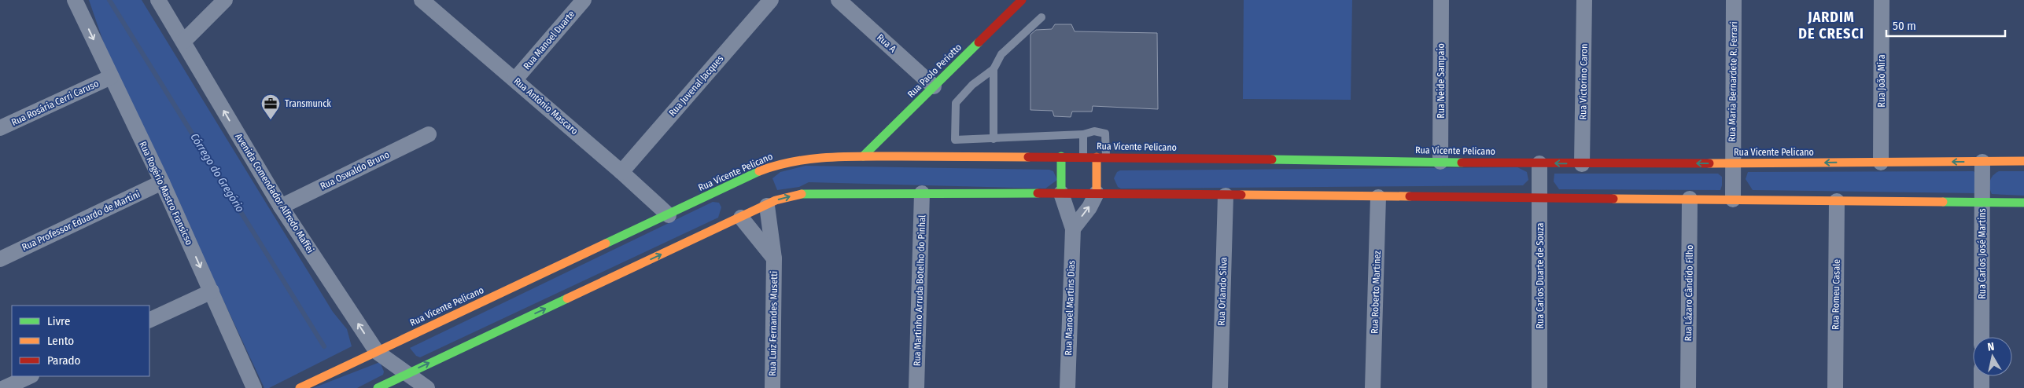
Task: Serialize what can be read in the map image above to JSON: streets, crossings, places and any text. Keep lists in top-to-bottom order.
{
  "streets": {
    "street": [
      "Rua Manoel Duarte",
      "Rua A",
      "Rua Paolo Periotto",
      "Rua Neide Sampaio",
      "Rua João Mira",
      "Rua Victorino Caron",
      "Rua Maria Bernardete R. Ferrari",
      "Rua Juvenal Jacques",
      "Rua Rosária Cerri Caruso",
      "Rua Antônio Mascaro",
      "Rua Vicente Pelicano",
      "Rua Oswaldo Bruno",
      "Rua Rogério Mastro Fransicso",
      "Avenida Comendador Alfredo Maffei",
      "Rua Professor Eduardo de Martini",
      "Rua Carlos José Martins",
      "Rua Carlos Duarte de Souza",
      "Rua Martinho Arruda Botelho do Pinhal",
      "Rua Orlando Silva",
      "Rua Roberto Martinez",
      "Rua Lázaro Cândido Filho",
      "Rua Romeu Casale",
      "Rua Manoel Martins Dias",
      "Rua Luiz Fernandes Musetti"
    ]
  },
  "crossings": [
    ["Rua Manoel Duarte", "Rua Antônio Mascaro"],
    ["Rua A", "Rua Paolo Periotto"],
    ["Rua Paolo Periotto", "Rua Vicente Pelicano"],
    ["Rua Neide Sampaio", "Rua Vicente Pelicano"],
    ["Rua João Mira", "Rua Vicente Pelicano"],
    ["Rua Victorino Caron", "Rua Vicente Pelicano"],
    ["Rua Maria Bernardete R. Ferrari", "Rua Vicente Pelicano"],
    ["Rua Juvenal Jacques", "Rua Antônio Mascaro"],
    ["Rua Rosária Cerri Caruso", "Rua Rogério Mastro Fransicso"],
    ["Rua Antônio Mascaro", "Rua Vicente Pelicano"],
    ["Rua Vicente Pelicano", "Avenida Comendador Alfredo Maffei"],
    ["Rua Vicente Pelicano", "Rua Carlos José Martins"],
    ["Rua Vicente Pelicano", "Rua Carlos Duarte de Souza"],
    ["Rua Oswaldo Bruno", "Avenida Comendador Alfredo Maffei"],
    ["Rua Rogério Mastro Fransicso", "Rua Professor Eduardo de Martini"]
  ],
  "one_way": ["Rua Rogério Mastro Fransicso", "Avenida Comendador Alfredo Maffei"],
  "districts": ["JARDIM DE CRESCI"],
  "water": ["Córrego do Gregório"],
  "places": {
    "office": ["Transmunck"]
  },
  "legend": ["Livre", "Lento", "Parado"],
  "scale_bar": "50 m",
  "north": "top"
}
